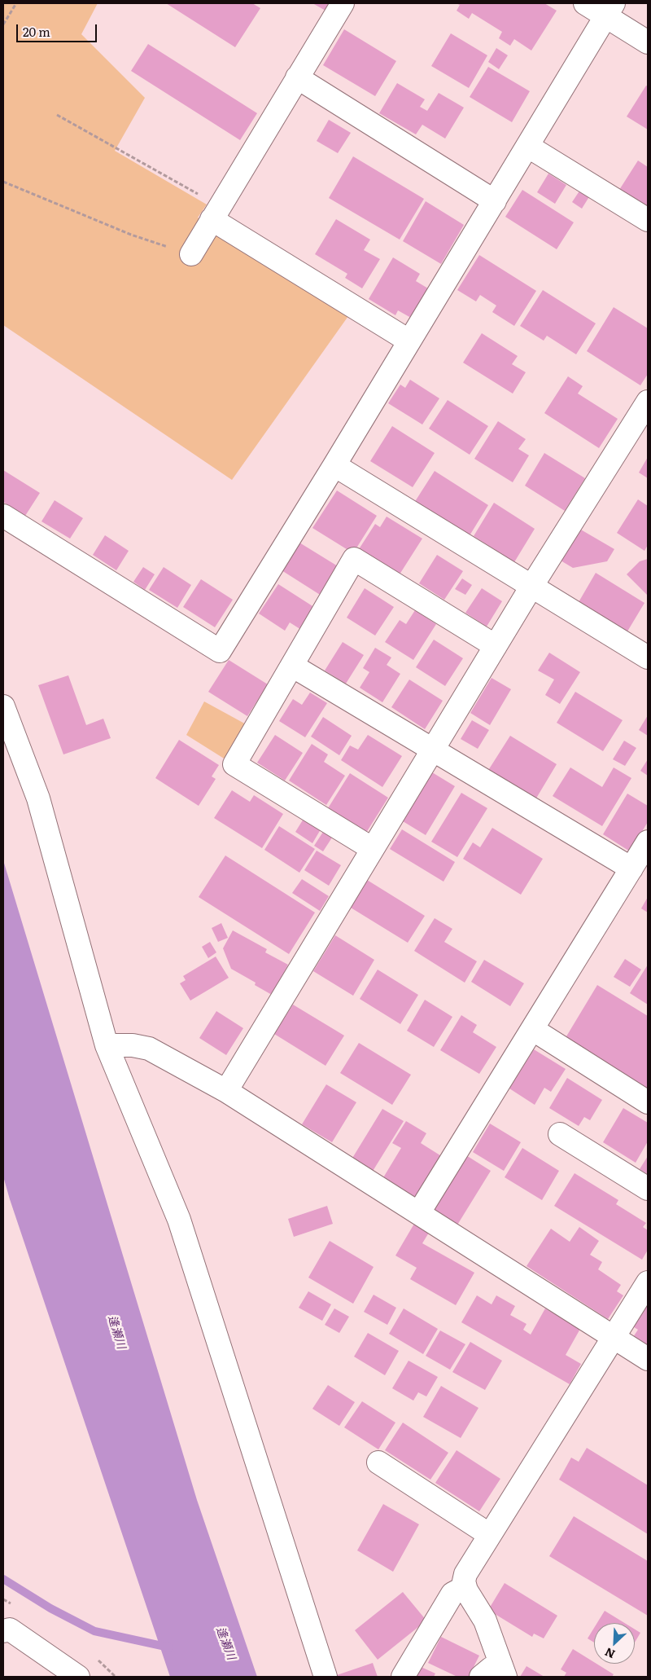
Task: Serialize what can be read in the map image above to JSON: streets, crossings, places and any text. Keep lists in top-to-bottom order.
{
  "water": ["逢瀬川"],
  "scale_bar": "20 m",
  "north": "bottom left"
}
